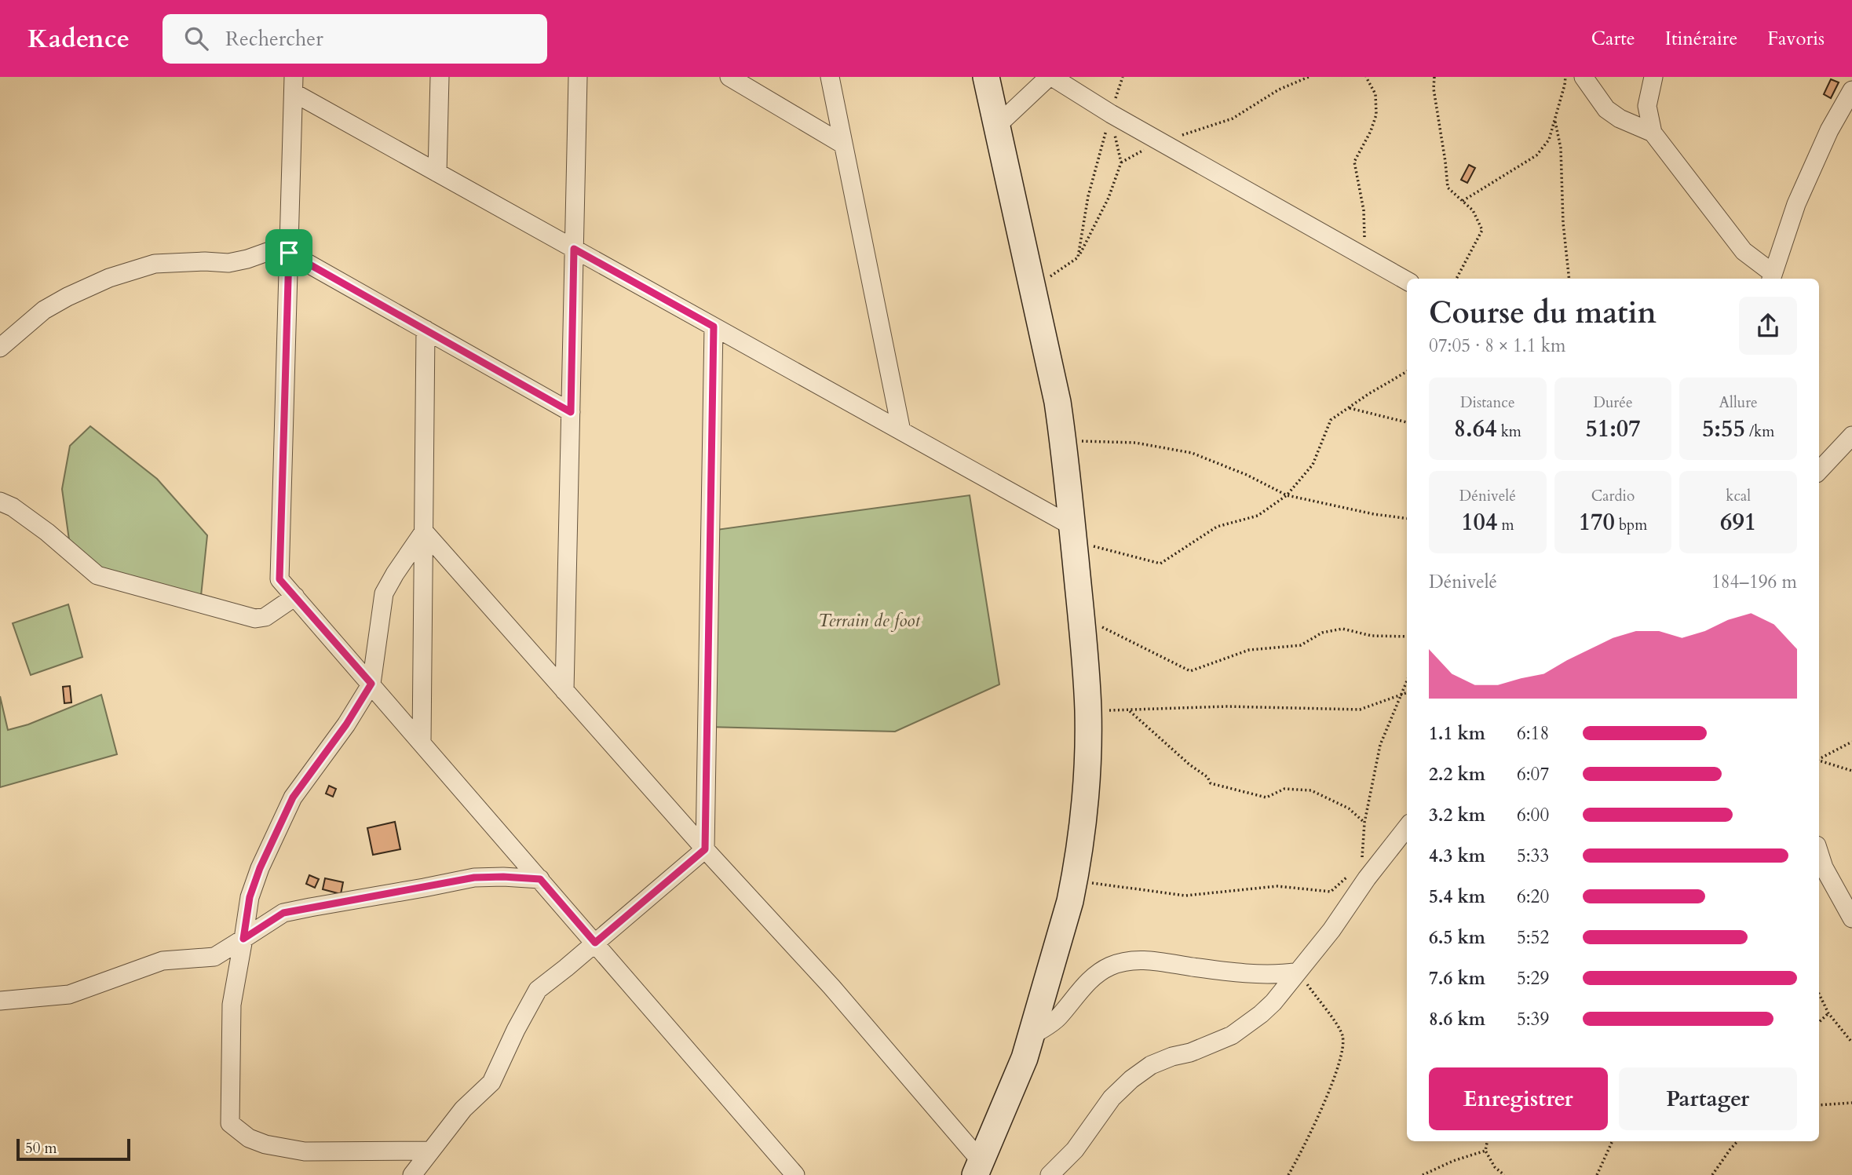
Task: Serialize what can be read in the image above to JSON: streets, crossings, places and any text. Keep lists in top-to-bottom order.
{
  "parks": ["Terrain de foot"],
  "scale_bar": "50 m",
  "page": {
    "header": "Kadence",
    "search": "Rechercher",
    "nav": ["Carte", "Itinéraire", "Favoris"],
    "heading": ["Course du matin", "07:05 · 8 × 1.1 km"],
    "stats": [
      ["Distance", "8.64 km"],
      ["Durée", "51:07"],
      ["Allure", "5:55 /km"],
      ["Dénivelé", "104 m"],
      ["Cardio", "170 bpm"],
      ["kcal", "691"]
    ],
    "chart": ["Dénivelé", "184–196 m"],
    "list": [
      {
        "name": "1.1 km",
        "note": "6:18"
      },
      {
        "name": "2.2 km",
        "note": "6:07"
      },
      {
        "name": "3.2 km",
        "note": "6:00"
      },
      {
        "name": "4.3 km",
        "note": "5:33"
      },
      {
        "name": "5.4 km",
        "note": "6:20"
      },
      {
        "name": "6.5 km",
        "note": "5:52"
      },
      {
        "name": "7.6 km",
        "note": "5:29"
      },
      {
        "name": "8.6 km",
        "note": "5:39"
      }
    ],
    "buttons": ["Enregistrer", "Partager"],
    "scale": "50 m"
  }
}
